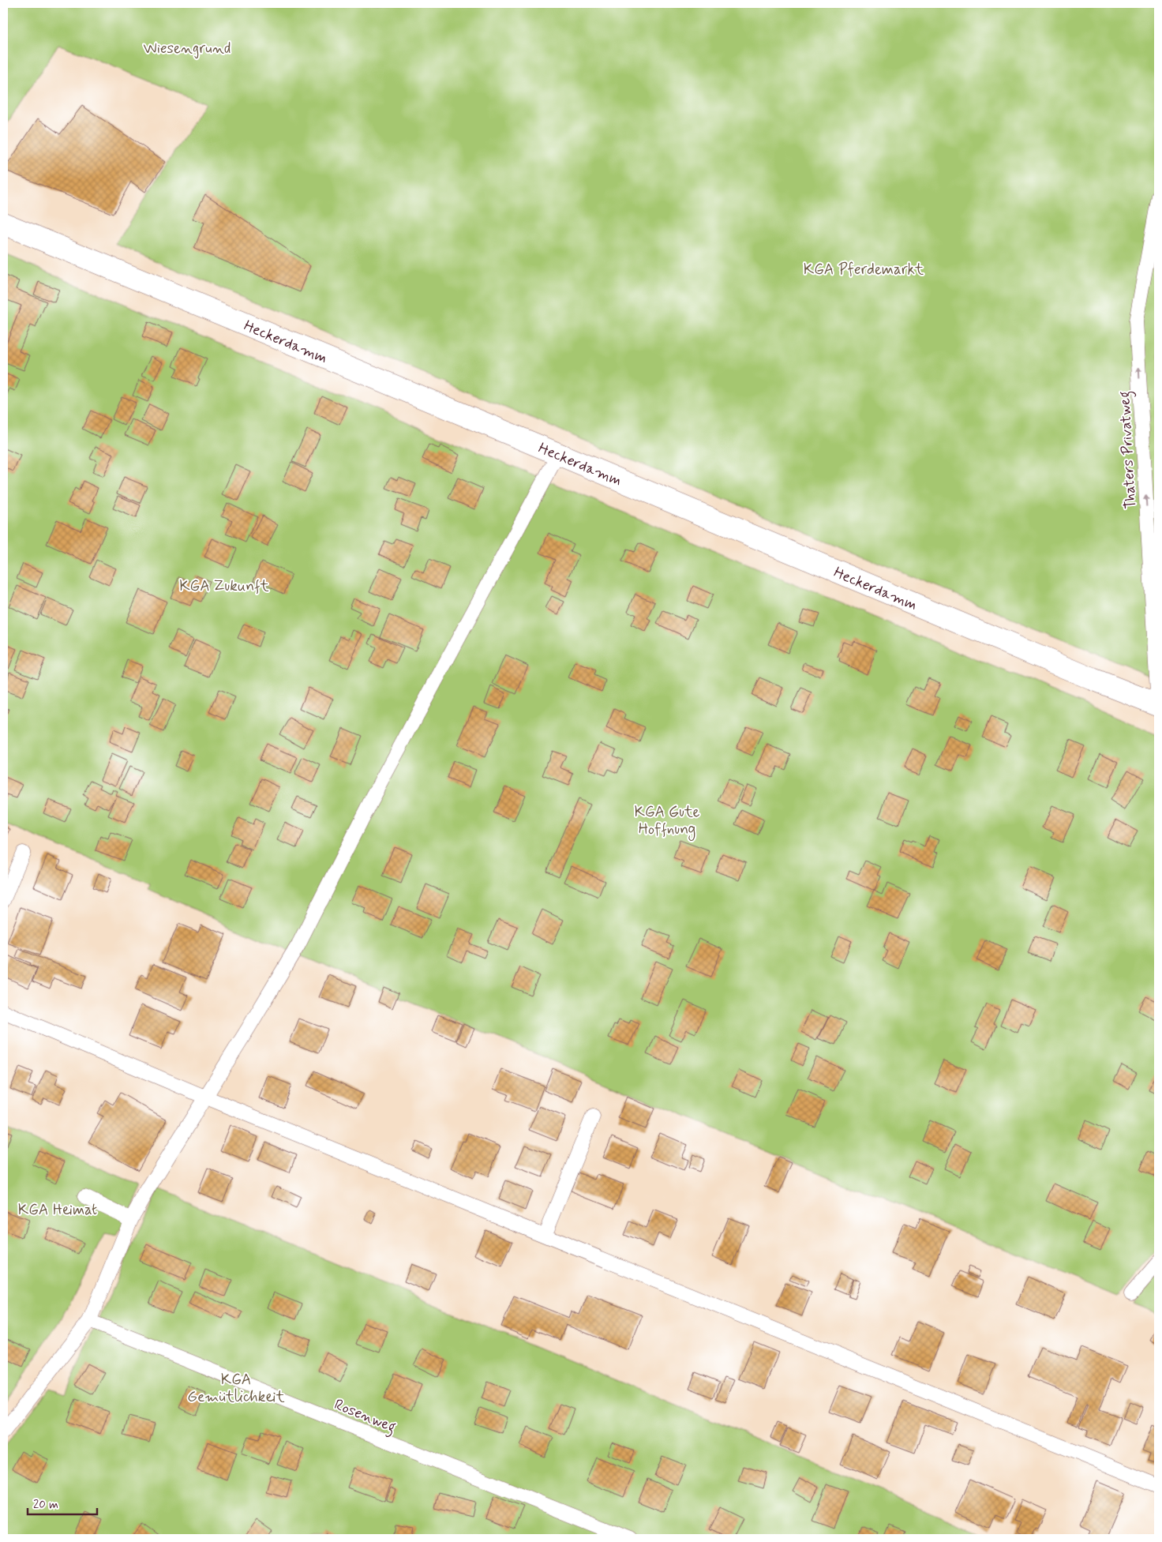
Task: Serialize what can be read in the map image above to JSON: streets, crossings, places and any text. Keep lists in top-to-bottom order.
{
  "streets": {
    "street": ["Heckerdamm"],
    "lane": ["Thaters Privatweg", "Rosenweg"]
  },
  "crossings": [
    ["Heckerdamm", "Thaters Privatweg"]
  ],
  "one_way": ["Thaters Privatweg"],
  "parks": [
    "Wiesengrund",
    "KGA Pferdemarkt",
    "KGA Zukunft",
    "KGA Gute Hoffnung",
    "KGA Heimat",
    "KGA Gemütlichkeit"
  ],
  "scale_bar": "20 m"
}
